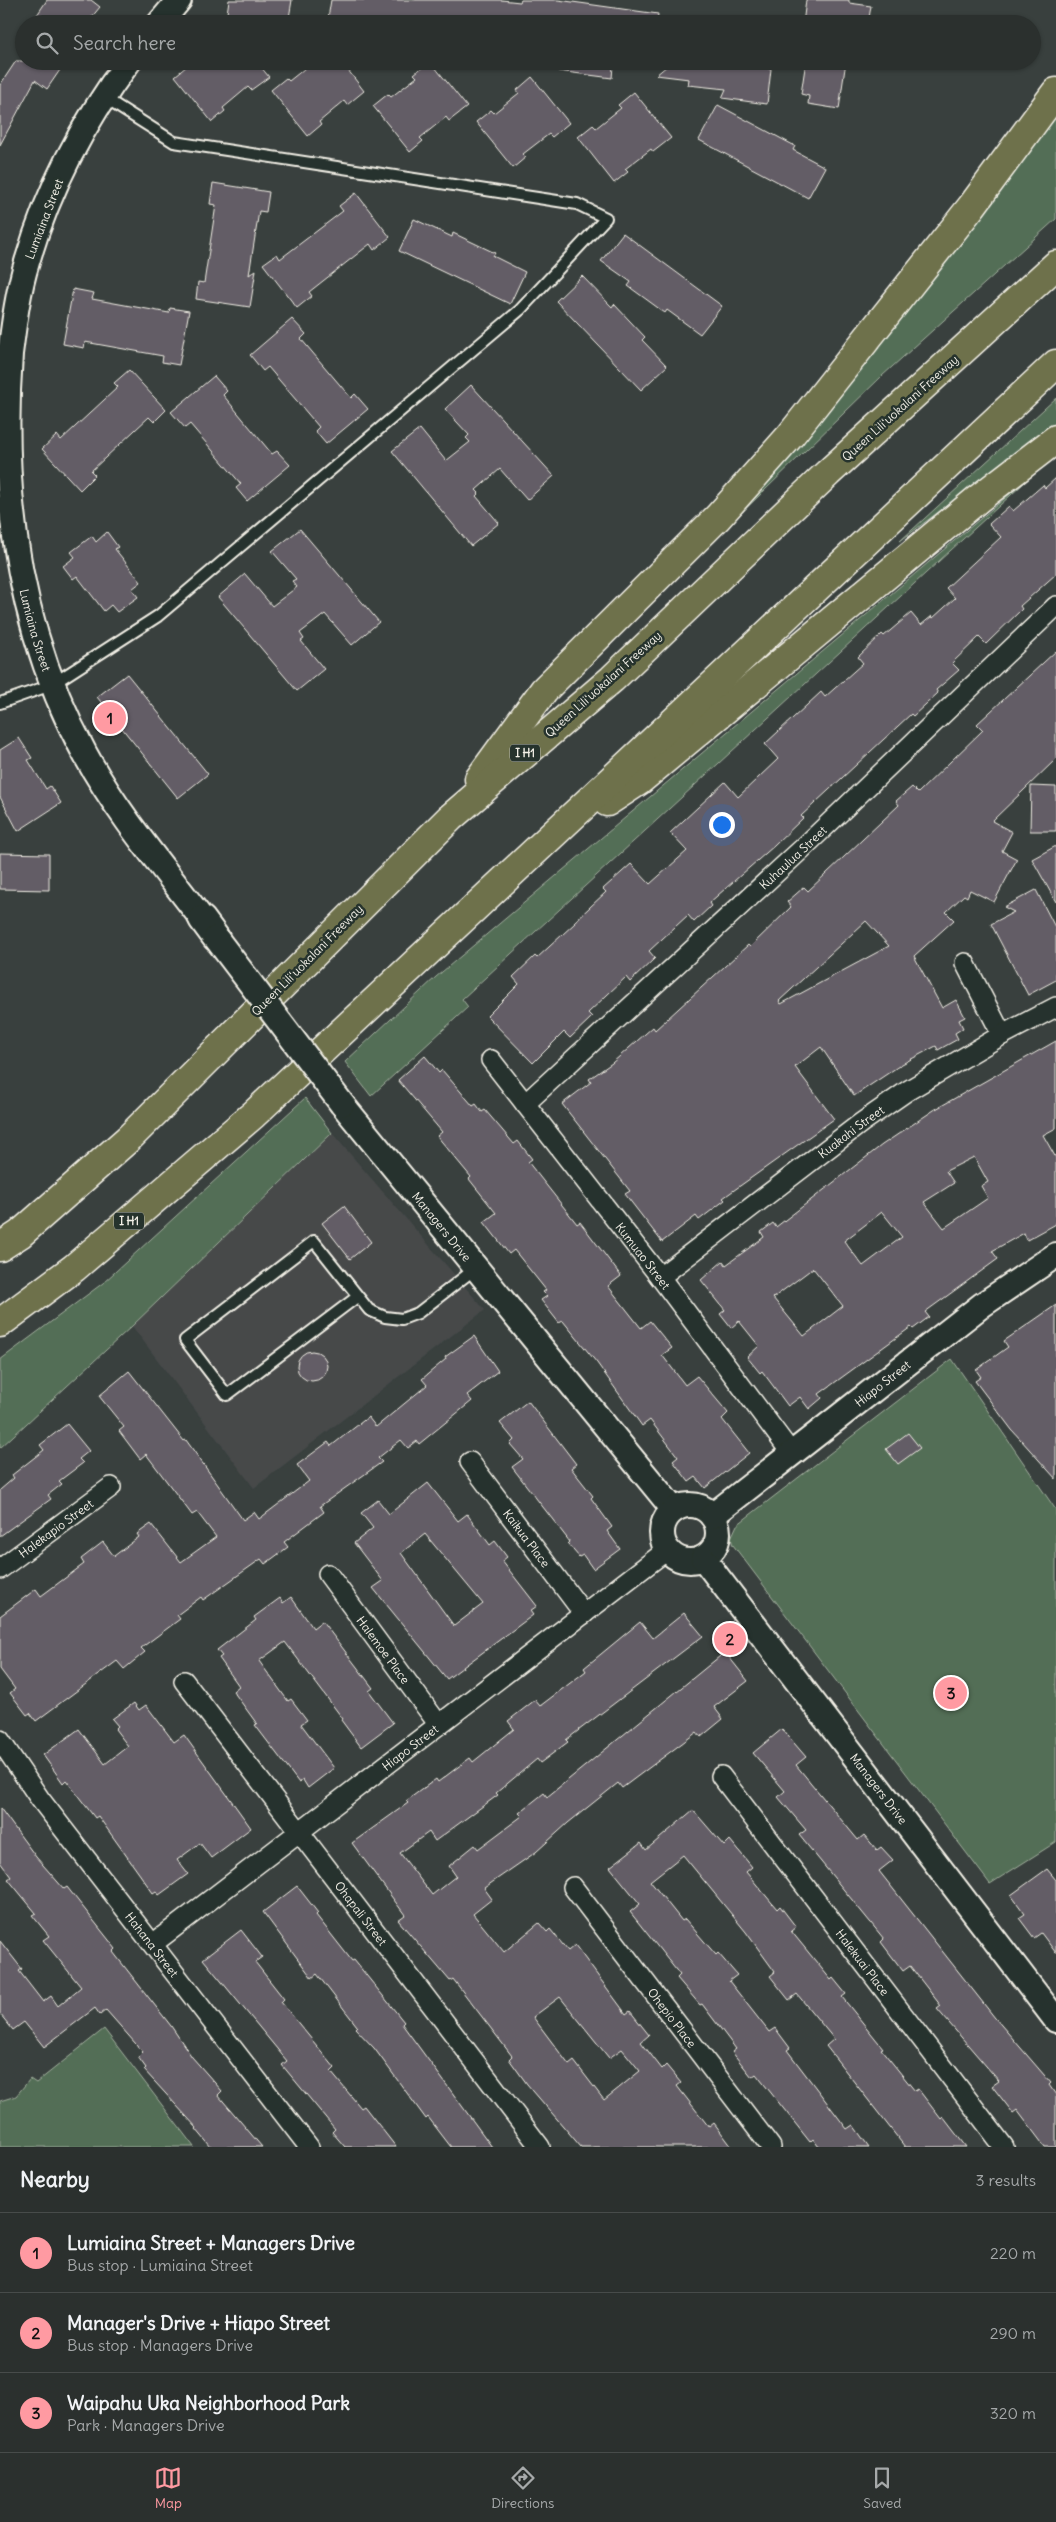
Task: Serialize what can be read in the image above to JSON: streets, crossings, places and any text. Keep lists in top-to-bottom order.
{
  "streets": {
    "highway": ["Queen Liliʻuokalani Freeway", "I H1"],
    "street": [
      "Lumiaina Street",
      "Kuhaulua Street",
      "Kuakahi Street",
      "Managers Drive",
      "Kumuao Street",
      "Hiapo Street",
      "Halekapio Street",
      "Kaikua Place",
      "Halemoe Place",
      "Ohapali Street",
      "Hahana Street",
      "Halekuai Place",
      "Ohepio Place"
    ]
  },
  "crossings": [
    ["Lumiaina Street", "Managers Drive"],
    ["Kuhaulua Street", "Kumuao Street"],
    ["Kuakahi Street", "Kumuao Street"],
    ["Managers Drive", "Hiapo Street"],
    ["Kumuao Street", "Hiapo Street"],
    ["Hiapo Street", "Kaikua Place"],
    ["Hiapo Street", "Halemoe Place"],
    ["Hiapo Street", "Ohapali Street"],
    ["Hiapo Street", "Hahana Street"]
  ],
  "page": {
    "search": "Search here",
    "pins": ["1", "2", "3"],
    "heading": ["Nearby", "3 results"],
    "list": [
      {
        "mark": "1",
        "name": "Lumiaina Street + Managers Drive",
        "note": "Bus stop · Lumiaina Street",
        "value": "220 m"
      },
      {
        "mark": "2",
        "name": "Manager's Drive + Hiapo Street",
        "note": "Bus stop · Managers Drive",
        "value": "290 m"
      },
      {
        "mark": "3",
        "name": "Waipahu Uka Neighborhood Park",
        "note": "Park · Managers Drive",
        "value": "320 m"
      }
    ],
    "nav": ["Map", "Directions", "Saved"]
  }
}
